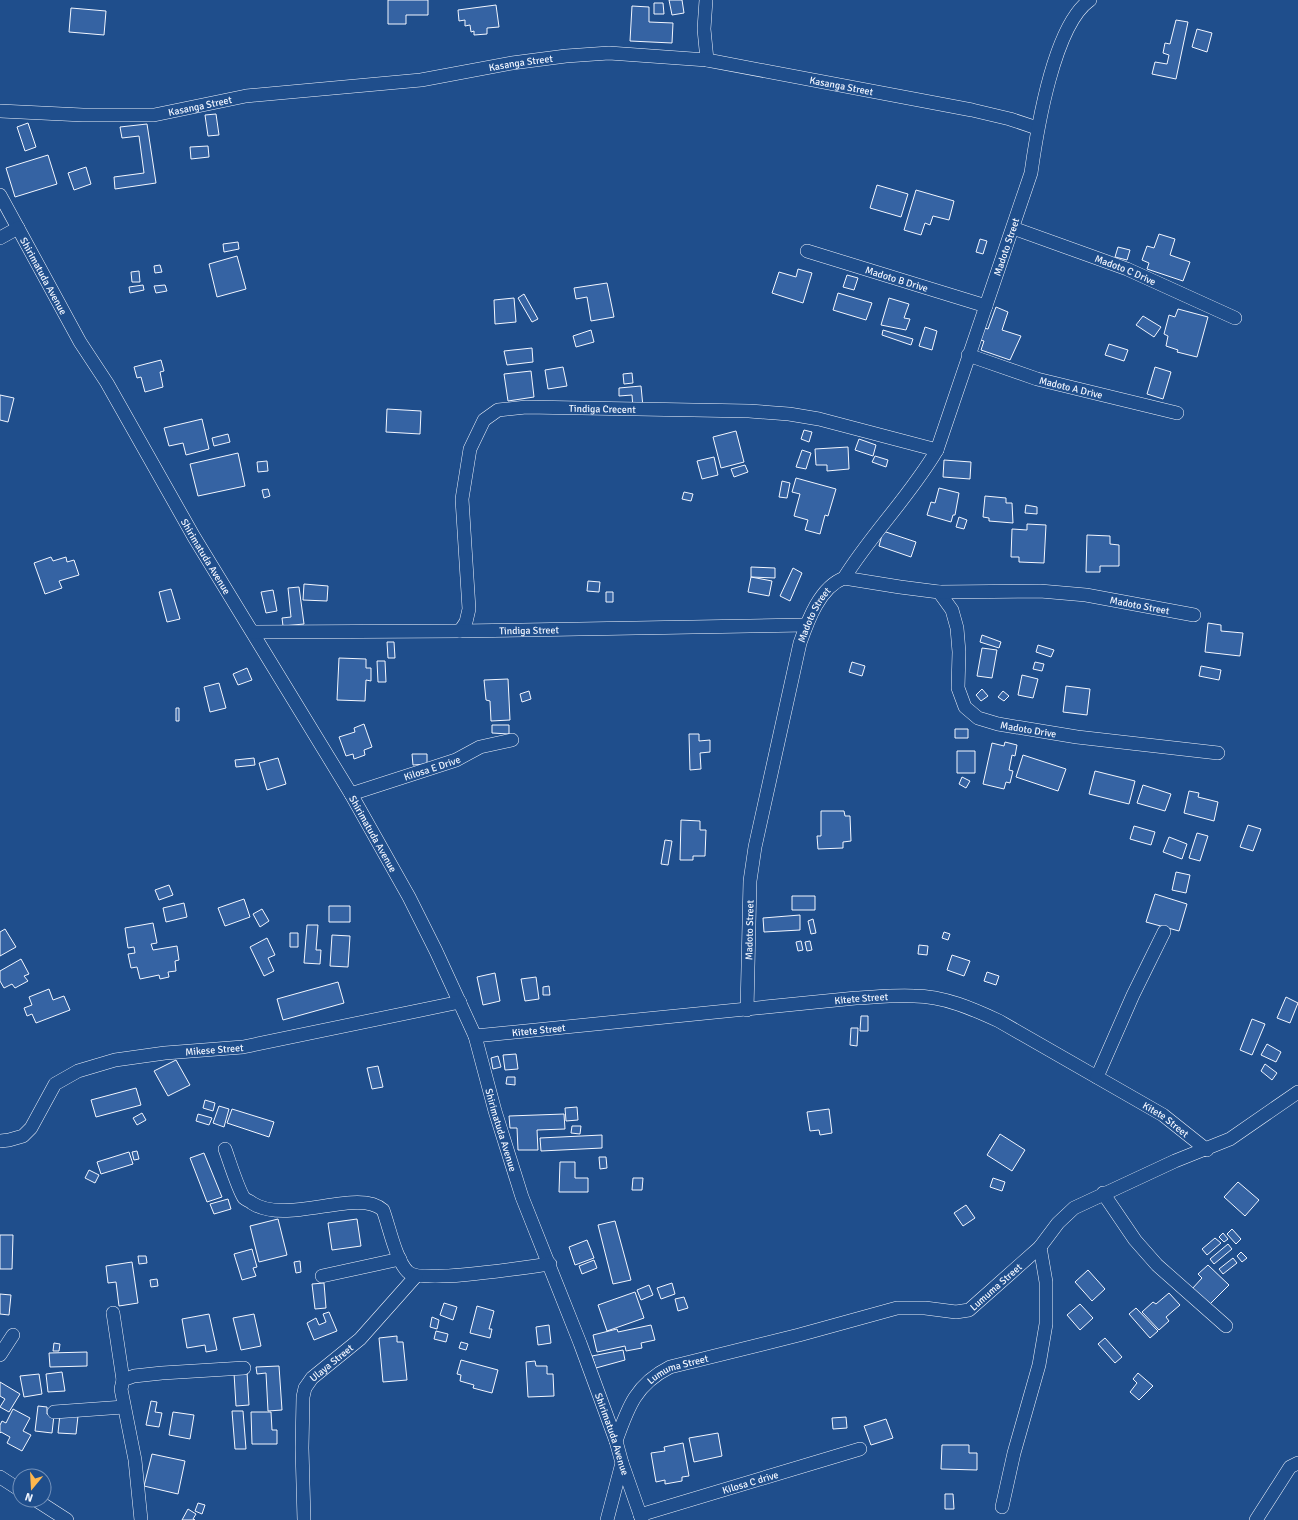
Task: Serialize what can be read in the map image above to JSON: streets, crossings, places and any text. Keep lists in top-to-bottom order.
{
  "streets": {
    "street": [
      "Kasanga Street",
      "Madoto Street",
      "Madoto C Drive",
      "Shirimatuda Avenue",
      "Madoto B Drive",
      "Madoto A Drive",
      "Tindiga Crecent",
      "Tindiga Street",
      "Madoto Drive",
      "Kilosa E Drive",
      "Kitete Street",
      "Mikese Street",
      "Lumuma Street",
      "Ulaya Street",
      "Kilosa C drive"
    ]
  },
  "crossings": [
    ["Kasanga Street", "Madoto Street"],
    ["Madoto Street", "Madoto C Drive"],
    ["Madoto Street", "Madoto B Drive"],
    ["Madoto Street", "Madoto A Drive"],
    ["Madoto Street", "Tindiga Crecent"],
    ["Madoto Street", "Tindiga Street"],
    ["Madoto Street", "Madoto Drive"],
    ["Madoto Street", "Kitete Street"],
    ["Shirimatuda Avenue", "Tindiga Street"],
    ["Shirimatuda Avenue", "Kilosa E Drive"],
    ["Shirimatuda Avenue", "Kitete Street"],
    ["Shirimatuda Avenue", "Mikese Street"],
    ["Shirimatuda Avenue", "Lumuma Street"],
    ["Shirimatuda Avenue", "Kilosa C drive"],
    ["Tindiga Crecent", "Tindiga Street"],
    ["Kitete Street", "Lumuma Street"]
  ],
  "north": "bottom"
}
